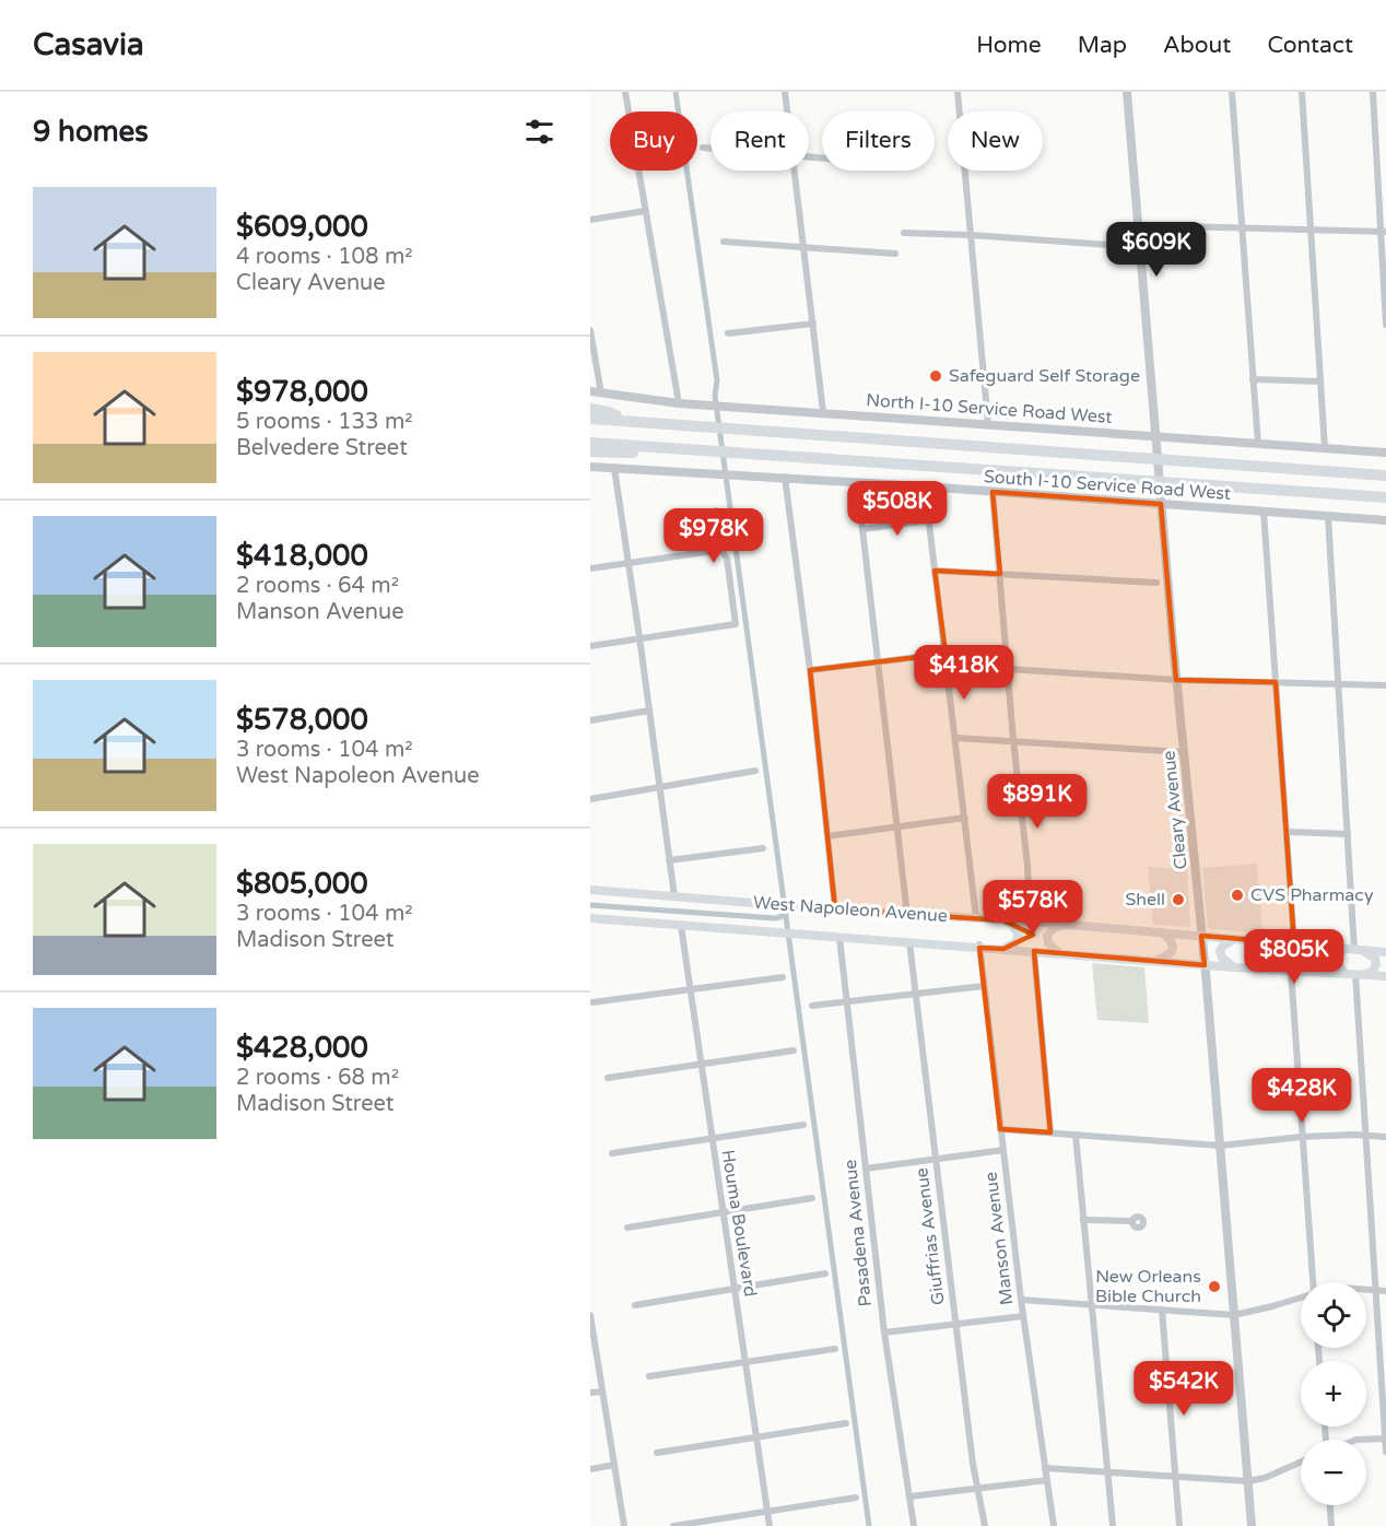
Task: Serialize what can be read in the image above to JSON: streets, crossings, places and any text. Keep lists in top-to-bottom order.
{
  "streets": {
    "main road": ["West Napoleon Avenue"],
    "street": [
      "North I-10 Service Road West",
      "South I-10 Service Road West",
      "Cleary Avenue",
      "Houma Boulevard",
      "Pasadena Avenue",
      "Giuffrias Avenue",
      "Manson Avenue"
    ]
  },
  "crossings": [
    ["Cleary Avenue", "West Napoleon Avenue"],
    ["West Napoleon Avenue", "Houma Boulevard"],
    ["West Napoleon Avenue", "Pasadena Avenue"],
    ["West Napoleon Avenue", "Giuffrias Avenue"],
    ["West Napoleon Avenue", "Manson Avenue"]
  ],
  "places": [
    "Safeguard Self Storage",
    "CVS Pharmacy",
    "Shell",
    "New Orleans Bible Church"
  ],
  "page": {
    "header": "Casavia",
    "nav": [
      "Home",
      "Map",
      "About",
      "Contact"
    ],
    "heading": "9 homes",
    "chip": [
      "Buy",
      "Rent",
      "Filters",
      "New"
    ],
    "list": [
      {
        "name": "$609,000",
        "note": "4 rooms · 108 m² · Cleary Avenue"
      },
      {
        "name": "$978,000",
        "note": "5 rooms · 133 m² · Belvedere Street"
      },
      {
        "name": "$418,000",
        "note": "2 rooms · 64 m² · Manson Avenue"
      },
      {
        "name": "$578,000",
        "note": "3 rooms · 104 m² · West Napoleon Avenue"
      },
      {
        "name": "$805,000",
        "note": "3 rooms · 104 m² · Madison Street"
      },
      {
        "name": "$428,000",
        "note": "2 rooms · 68 m² · Madison Street"
      }
    ],
    "price": [
      "$609K",
      "$508K",
      "$978K",
      "$418K",
      "$891K",
      "$578K",
      "$805K",
      "$428K",
      "$542K"
    ],
    "map_buttons": ["+", "−"]
  }
}
